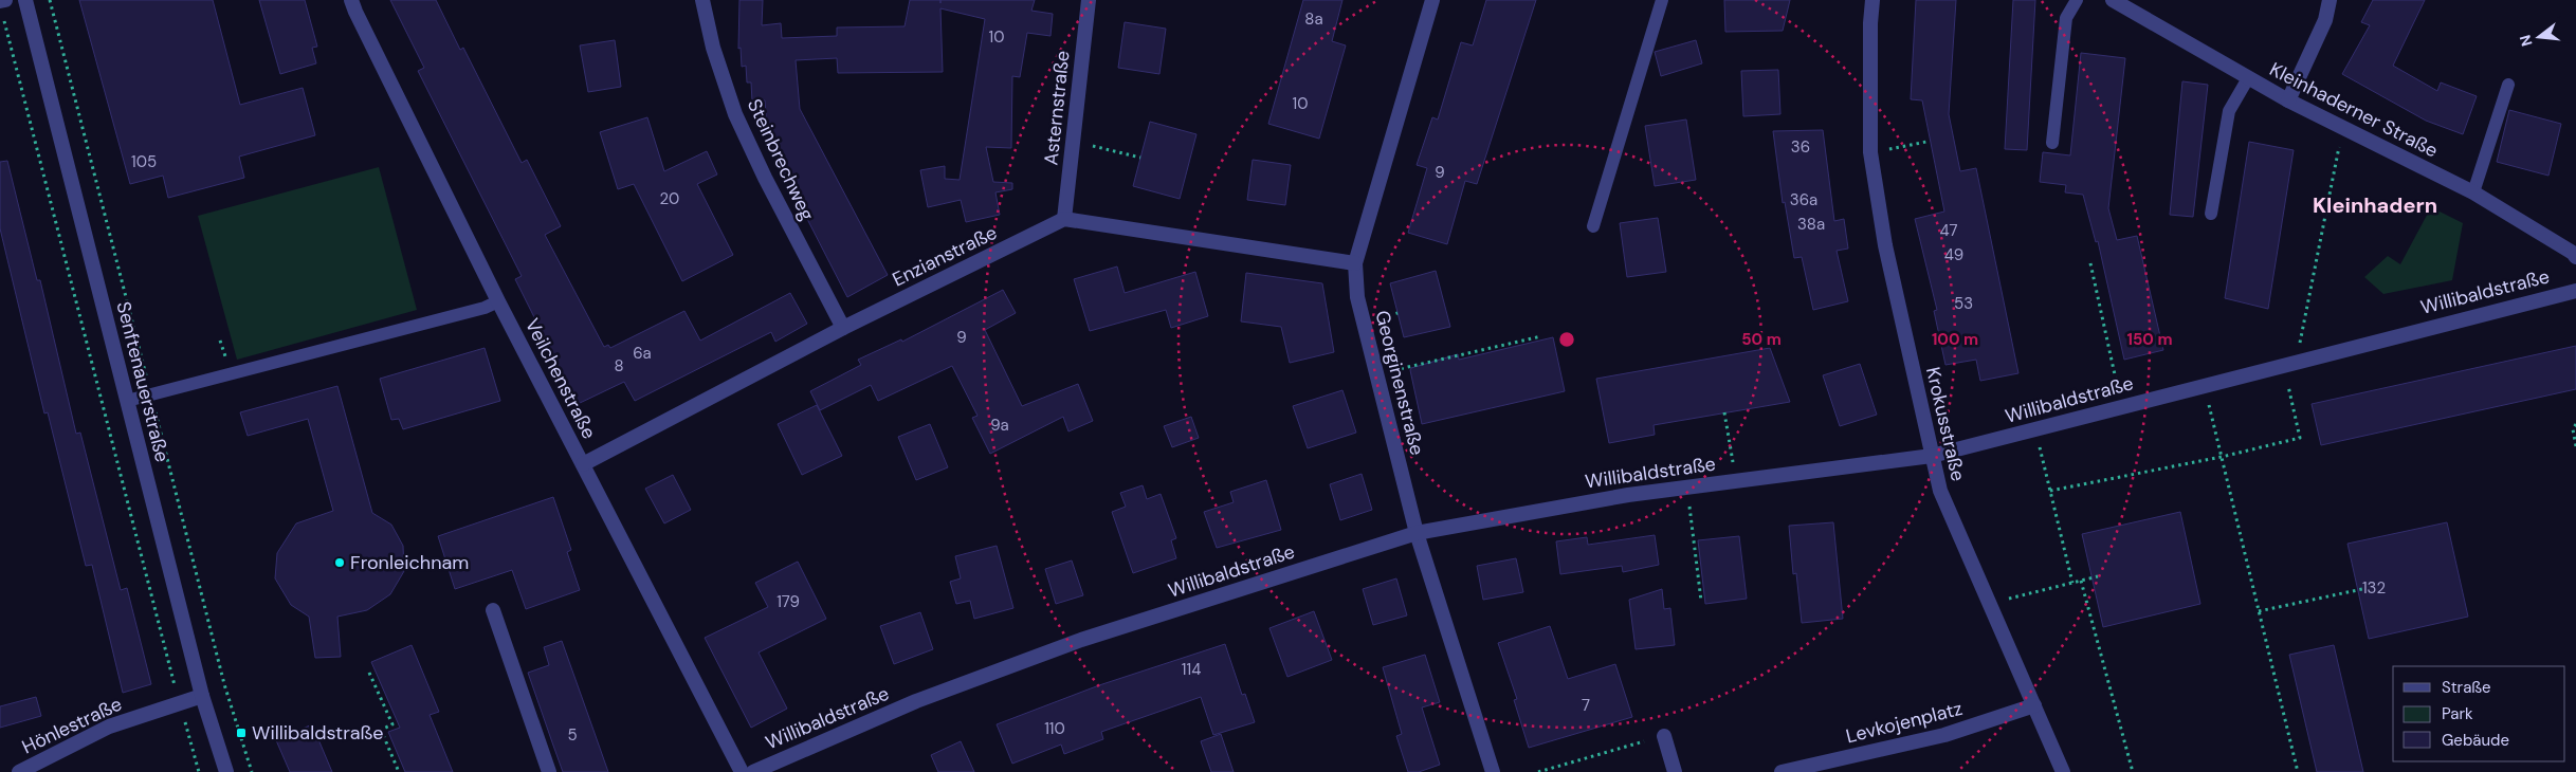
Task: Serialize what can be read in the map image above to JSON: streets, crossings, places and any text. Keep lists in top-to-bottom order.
{
  "streets": {
    "street": [
      "Asternstraße",
      "Kleinhaderner Straße",
      "Steinbrechweg",
      "Enzianstraße",
      "Willibaldstraße",
      "Veilchenstraße",
      "Senftenauerstraße",
      "Georginenstraße",
      "Krokusstraße",
      "Levkojenplatz",
      "Hönlestraße"
    ]
  },
  "crossings": [
    ["Asternstraße", "Enzianstraße"],
    ["Steinbrechweg", "Enzianstraße"],
    ["Enzianstraße", "Veilchenstraße"],
    ["Willibaldstraße", "Georginenstraße"],
    ["Willibaldstraße", "Krokusstraße"],
    ["Senftenauerstraße", "Hönlestraße"],
    ["Krokusstraße", "Levkojenplatz"]
  ],
  "districts": ["Kleinhadern"],
  "places": {
    "other": ["Fronleichnam"],
    "transit": ["Willibaldstraße"]
  },
  "house_numbers": [
    "8a",
    "10",
    "10",
    "36",
    "105",
    "9",
    "20",
    "36a",
    "38a",
    "47",
    "49",
    "53",
    "9",
    "6a",
    "8",
    "9a",
    "132",
    "179",
    "114",
    "7",
    "110",
    "5"
  ],
  "legend": ["Straße", "Park", "Gebäude"],
  "north": "left",
  "rings": ["50 m", "100 m", "150 m"]
}
